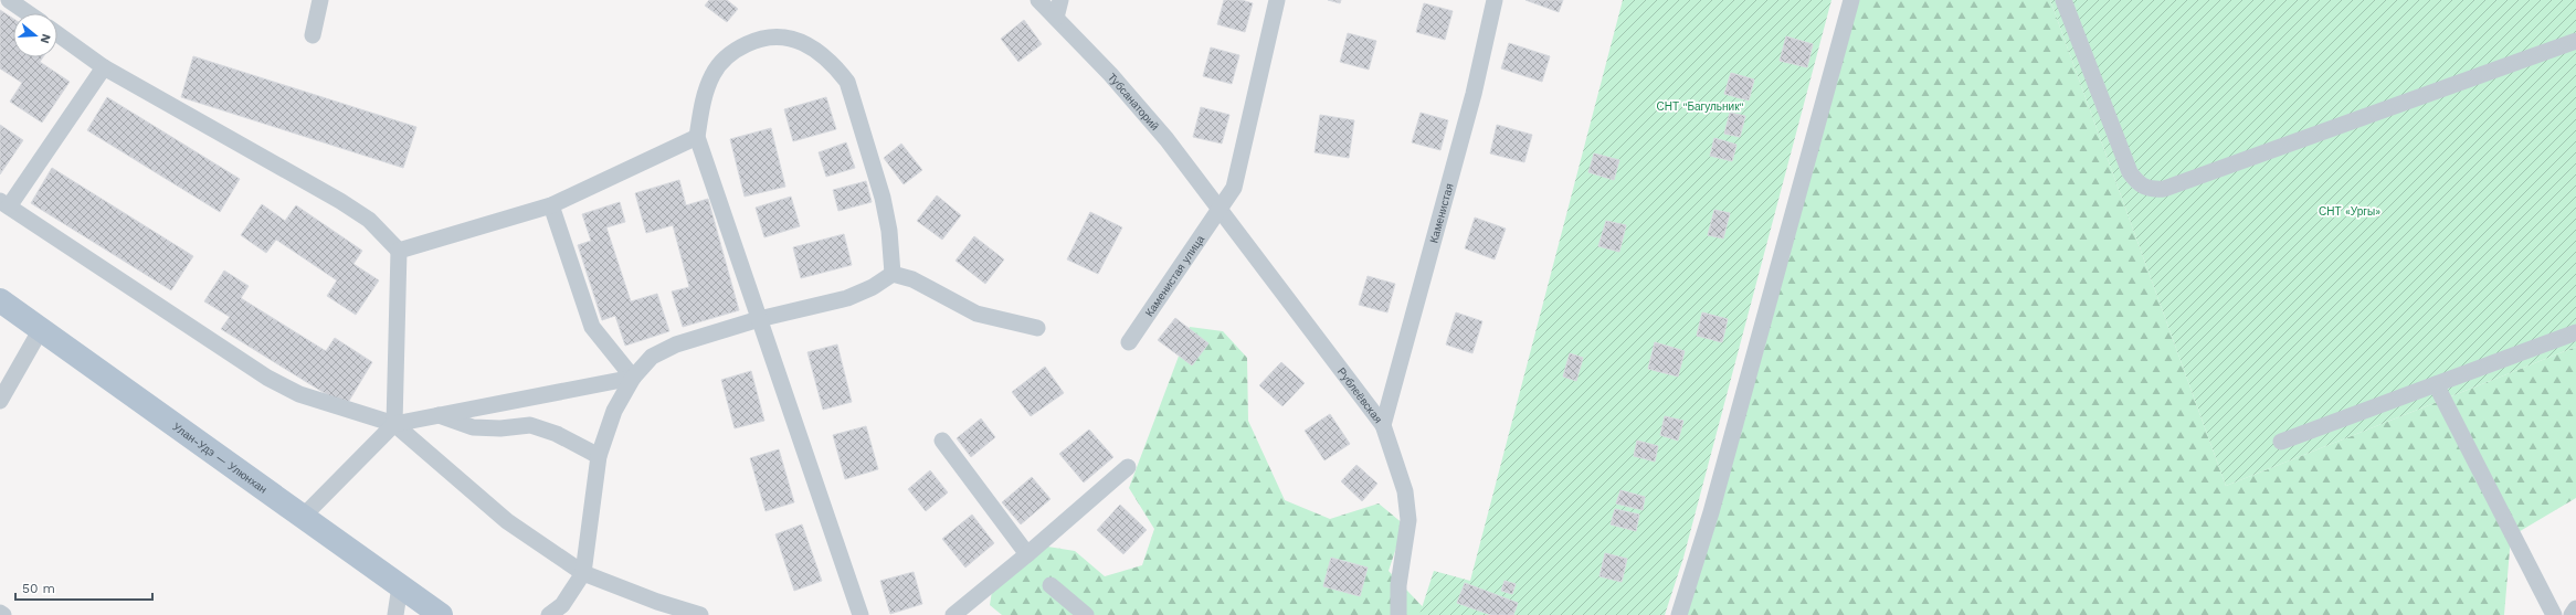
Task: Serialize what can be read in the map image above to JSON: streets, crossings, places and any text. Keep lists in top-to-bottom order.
{
  "streets": {
    "main road": ["Улан-Удэ — Улюнхан"],
    "street": [
      "Тубсанаторий",
      "Каменистая",
      "Каменистая улица",
      "Рублеёвская"
    ]
  },
  "crossings": [
    ["Тубсанаторий", "Каменистая улица"],
    ["Тубсанаторий", "Рублеёвская"],
    ["Каменистая", "Рублеёвская"],
    ["Каменистая улица", "Рублеёвская"]
  ],
  "parks": ["СНТ \"Багульник\"", "СНТ «Ургы»"],
  "scale_bar": "50 m",
  "north": "right"
}
